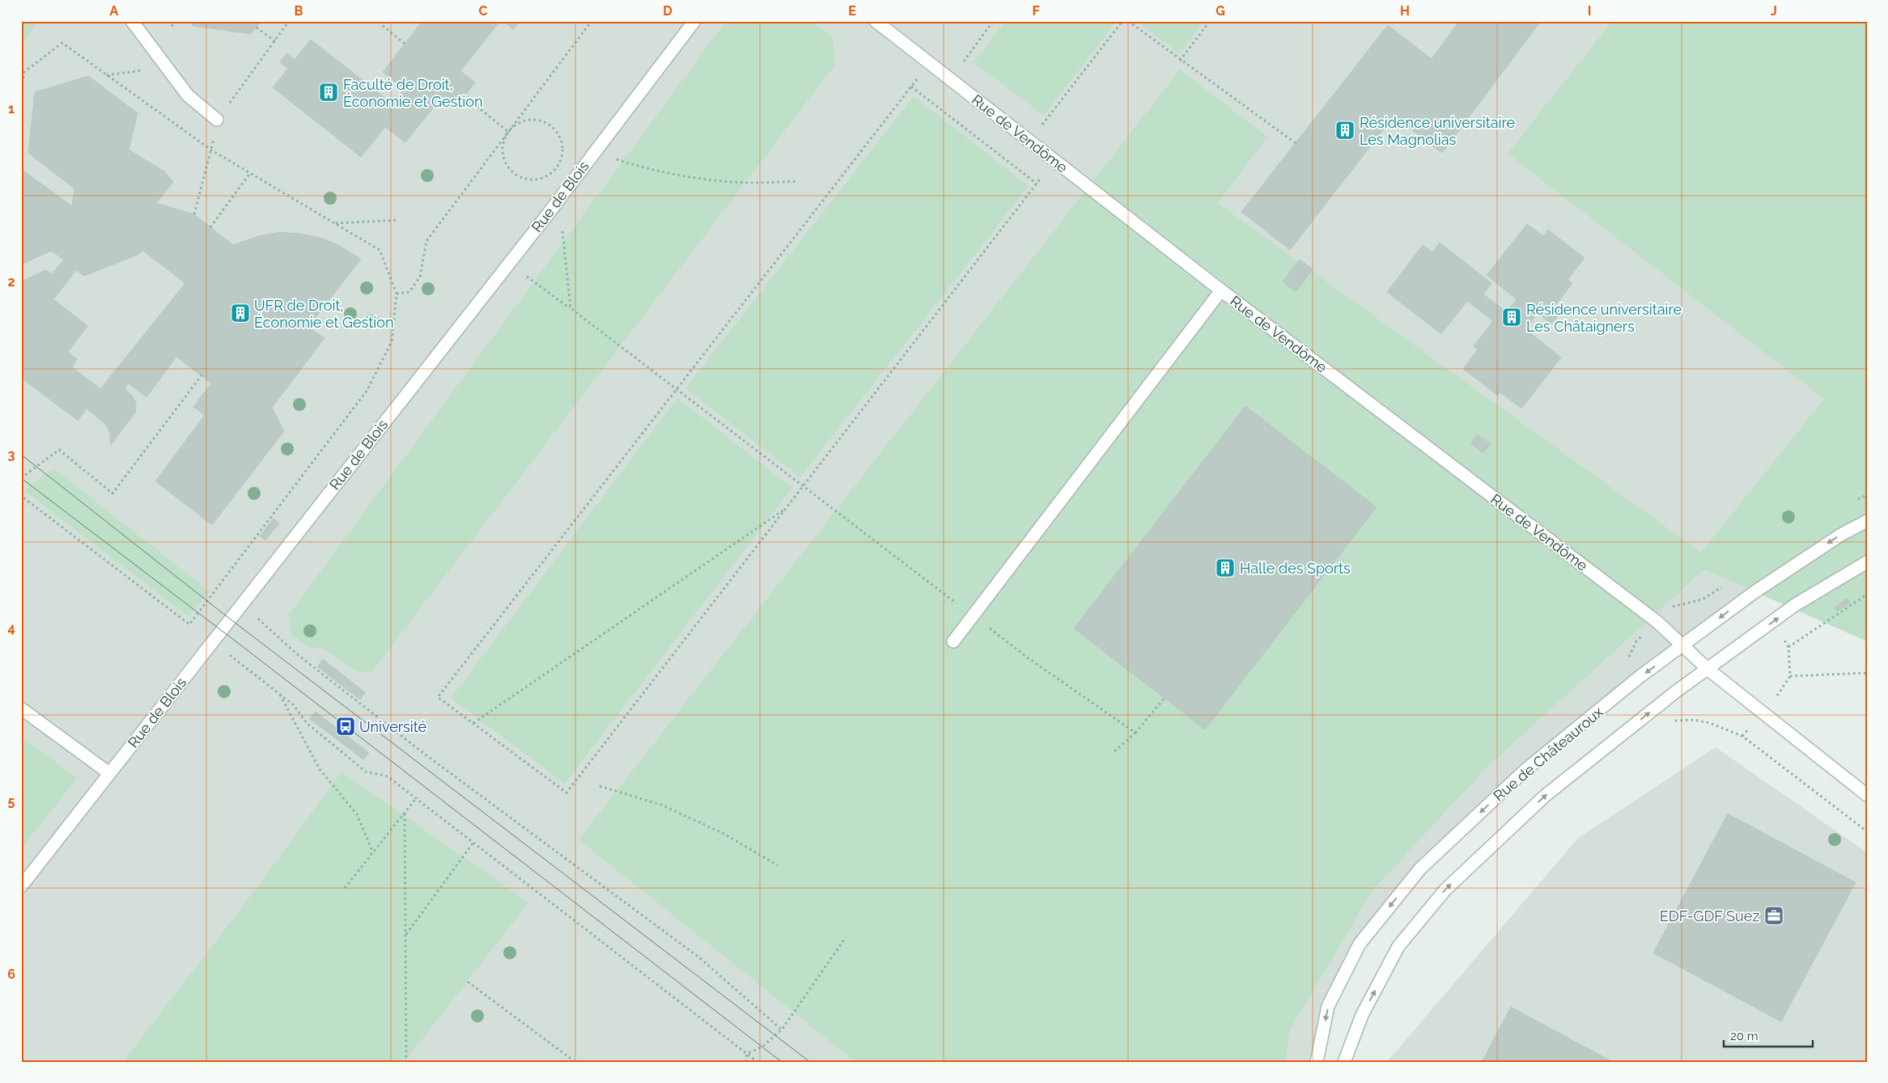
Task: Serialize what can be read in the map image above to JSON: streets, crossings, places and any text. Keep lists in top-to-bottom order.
{
  "streets": {
    "street": ["Rue de Vendôme", "Rue de Blois", "Rue de Châteauroux"]
  },
  "crossings": [
    ["Rue de Vendôme", "Rue de Châteauroux"]
  ],
  "places": {
    "building": [
      "Faculté de Droit, Économie et Gestion",
      "Résidence universitaire Les Magnolias",
      "UFR de Droit, Économie et Gestion",
      "Résidence universitaire Les Châtaigners",
      "Halle des Sports"
    ],
    "bus stop": ["Université"],
    "office": ["EDF-GDF Suez"]
  },
  "scale_bar": "20 m",
  "grid": {
    "columns": [
      "A",
      "B",
      "C",
      "D",
      "E",
      "F",
      "G",
      "H",
      "I",
      "J"
    ],
    "rows": [
      "1",
      "2",
      "3",
      "4",
      "5",
      "6"
    ]
  }
}
